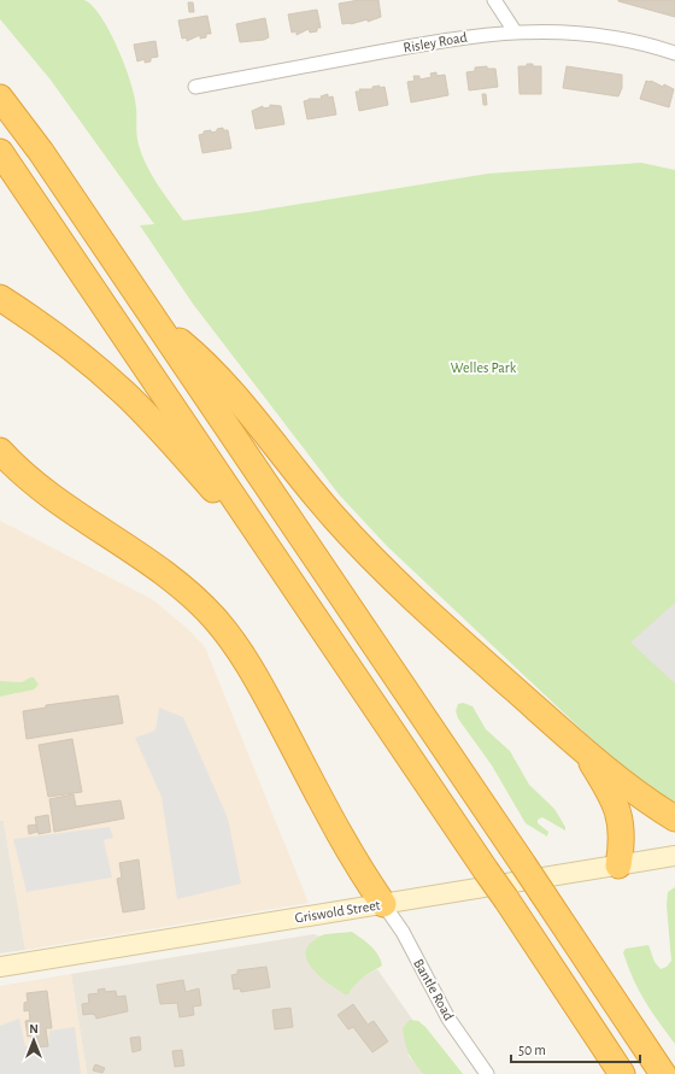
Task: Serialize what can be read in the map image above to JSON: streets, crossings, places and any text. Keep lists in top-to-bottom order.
{
  "streets": {
    "main road": ["Griswold Street"],
    "street": ["Risley Road", "Bantle Road"]
  },
  "crossings": [
    ["Griswold Street", "Bantle Road"]
  ],
  "parks": ["Welles Park"],
  "scale_bar": "50 m",
  "north": "top"
}
